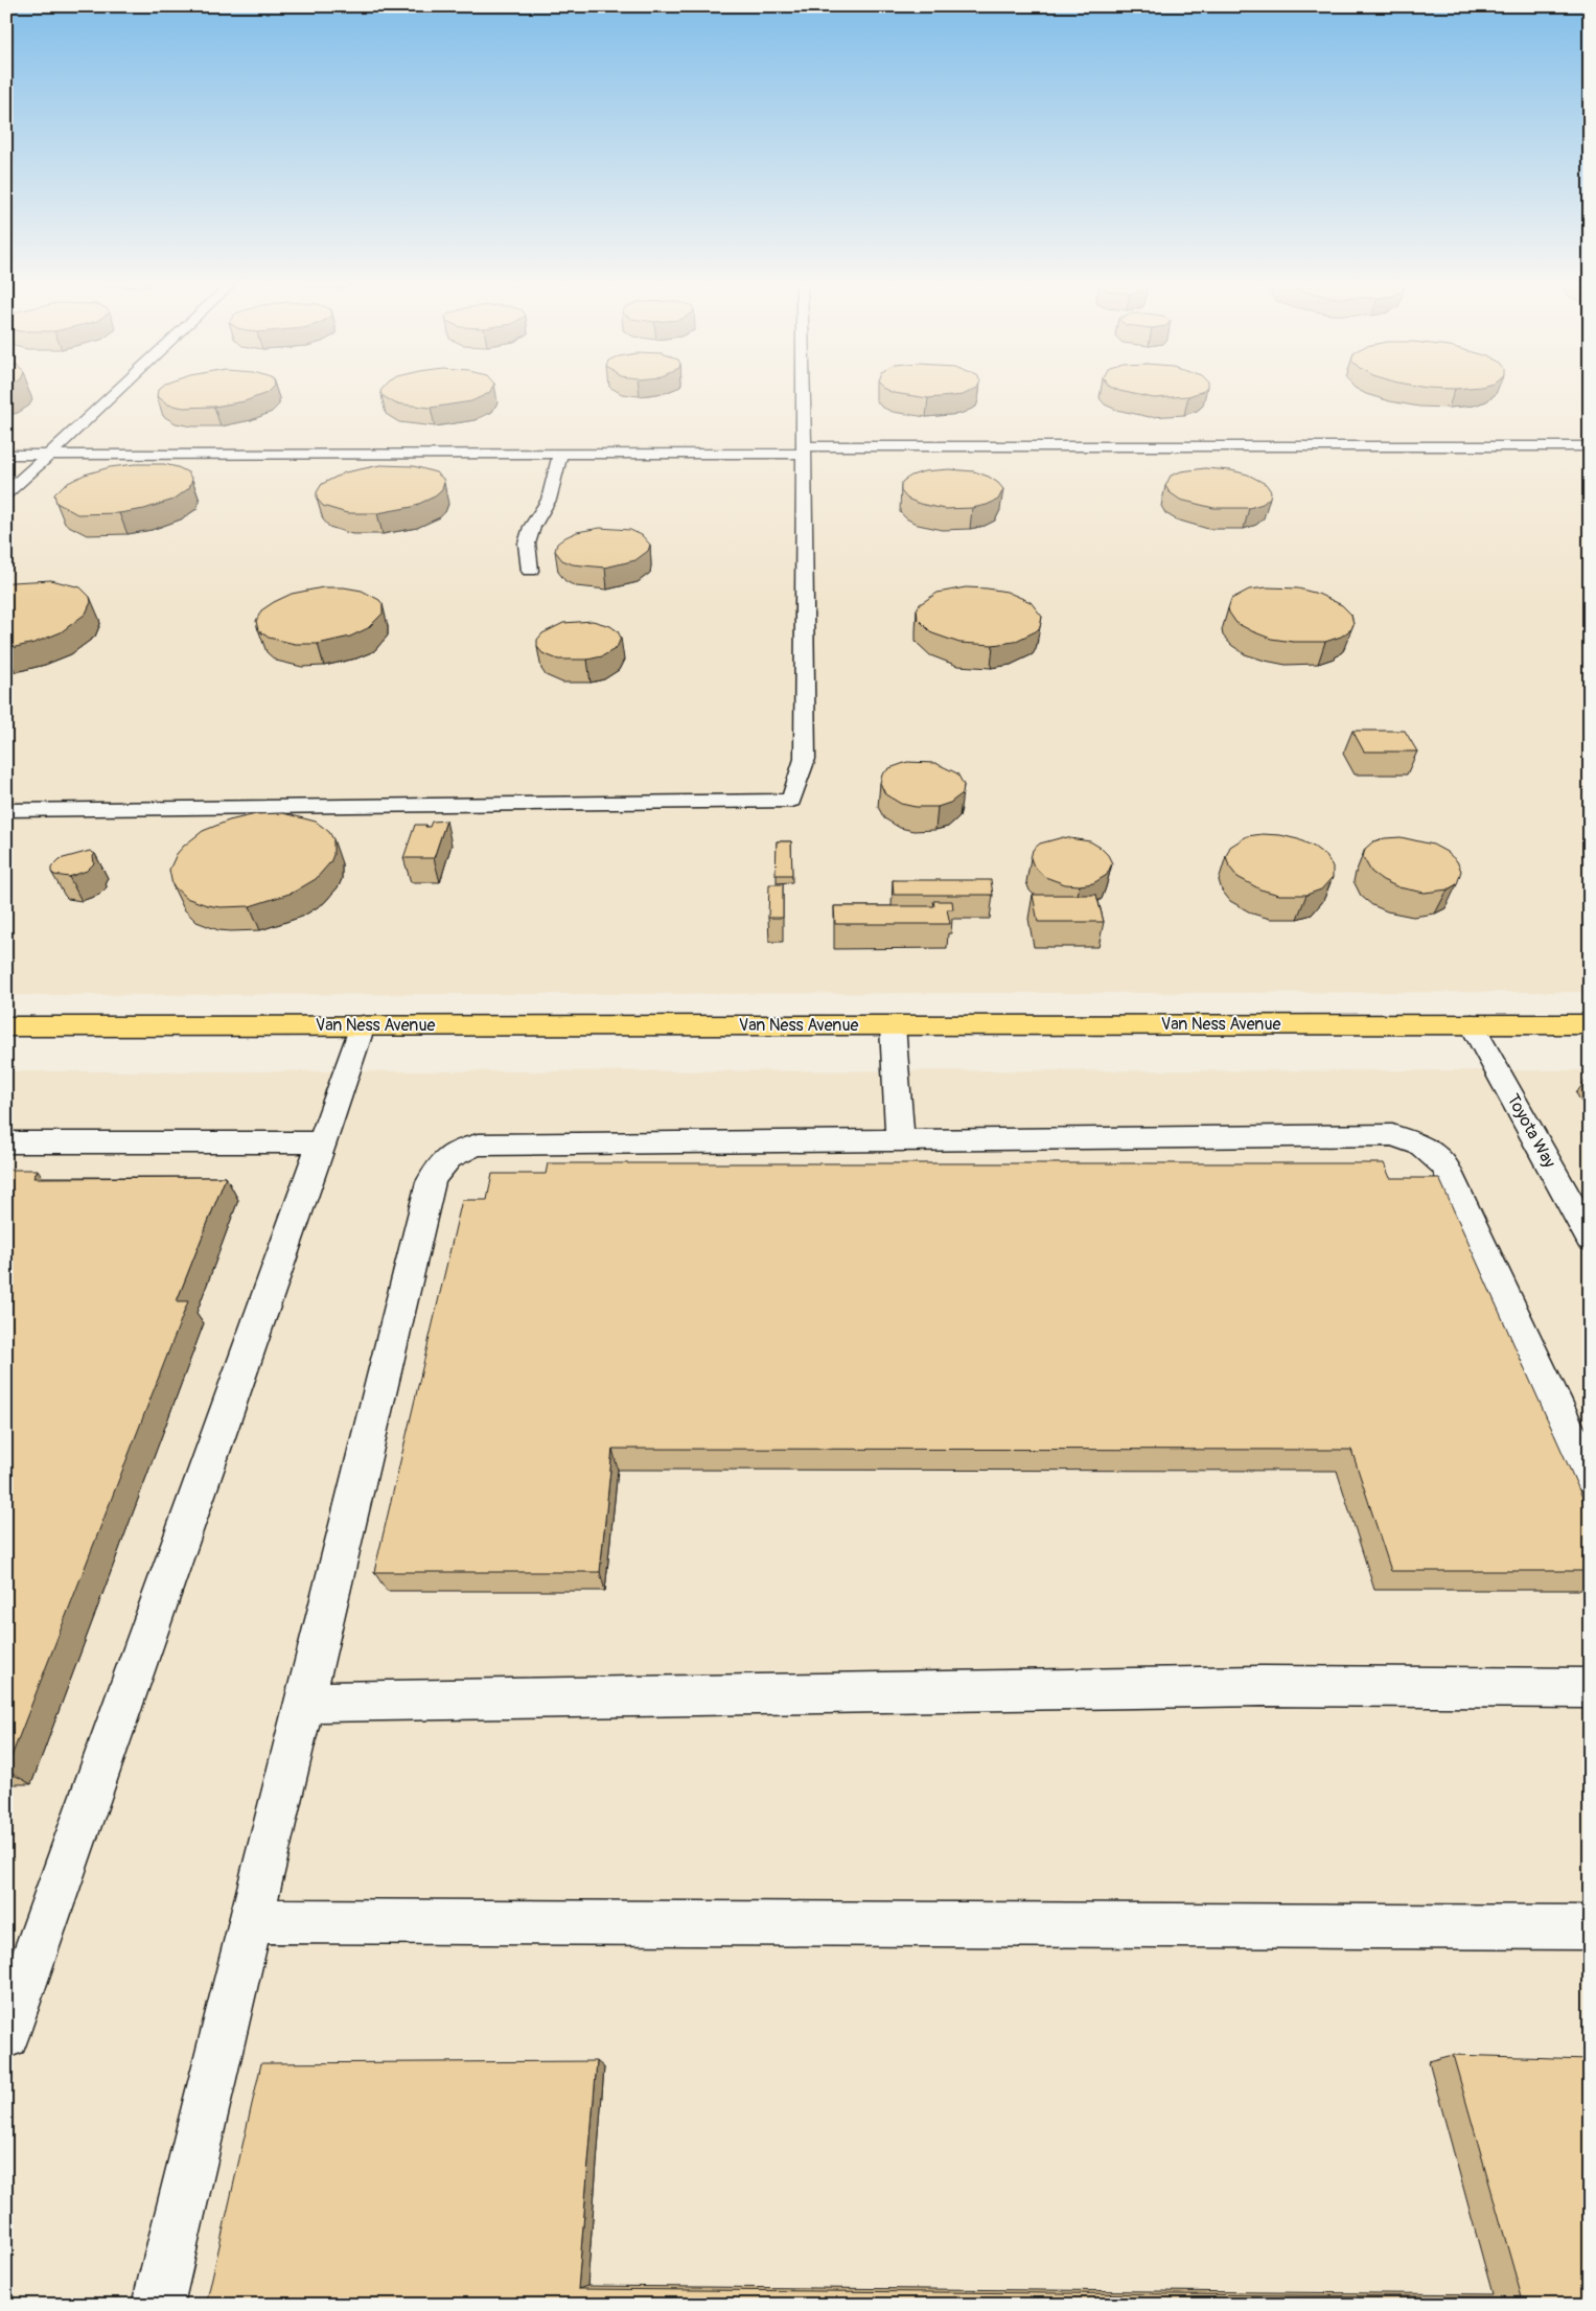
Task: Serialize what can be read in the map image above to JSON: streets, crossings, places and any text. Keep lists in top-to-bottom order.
{
  "streets": {
    "main road": ["Van Ness Avenue"],
    "street": ["Toyota Way"]
  },
  "crossings": [
    ["Van Ness Avenue", "Toyota Way"]
  ]
}
